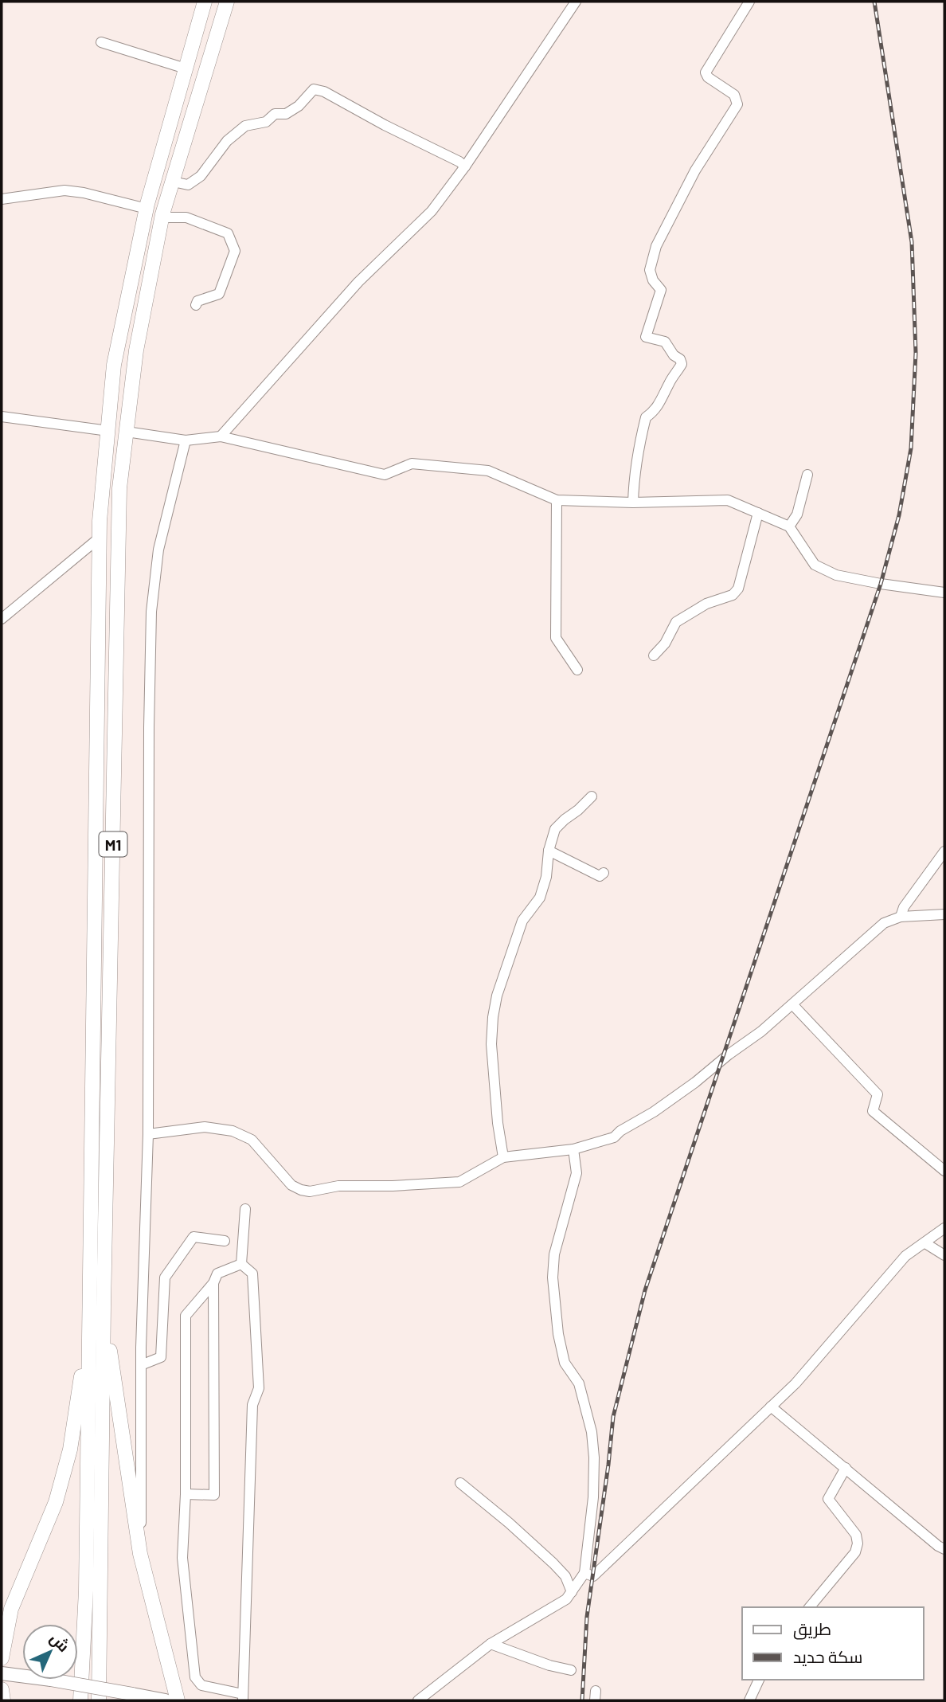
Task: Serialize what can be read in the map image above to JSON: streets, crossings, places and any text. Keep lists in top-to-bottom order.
{
  "streets": {
    "highway": ["M1"]
  },
  "legend": ["طريق", "سكة حديد"],
  "north": "top right"
}
